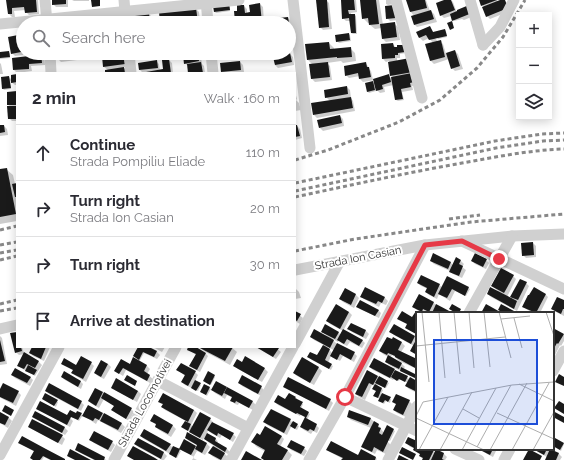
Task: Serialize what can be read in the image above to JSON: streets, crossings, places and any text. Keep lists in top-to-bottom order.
{
  "streets": {
    "street": ["Strada Ion Casian", "Strada Locomotivei"]
  },
  "page": {
    "map_buttons": ["+", "−"],
    "search": "Search here",
    "heading": ["2 min", "Walk · 160 m"],
    "list": [
      ["Continue", "Strada Pompiliu Eliade", "110 m"],
      ["Turn right", "Strada Ion Casian", "20 m"],
      ["Turn right", "30 m"],
      "Arrive at destination"
    ]
  }
}
